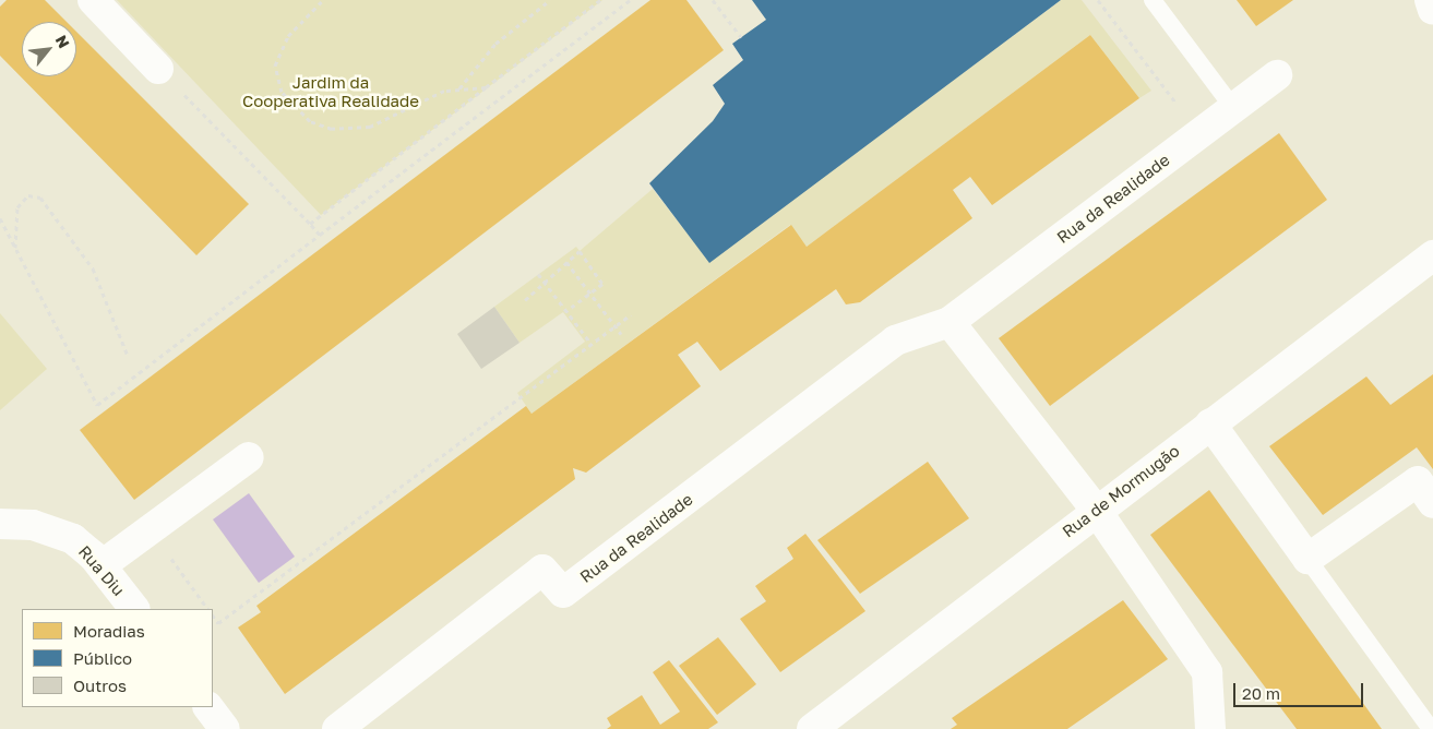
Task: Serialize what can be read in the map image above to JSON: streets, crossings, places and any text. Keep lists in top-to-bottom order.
{
  "streets": {
    "street": ["Rua da Realidade", "Rua de Mormugão", "Rua Diu"]
  },
  "parks": ["Jardim da Cooperativa Realidade"],
  "legend": ["Moradias", "Público", "Outros"],
  "scale_bar": "20 m",
  "north": "top right"
}
